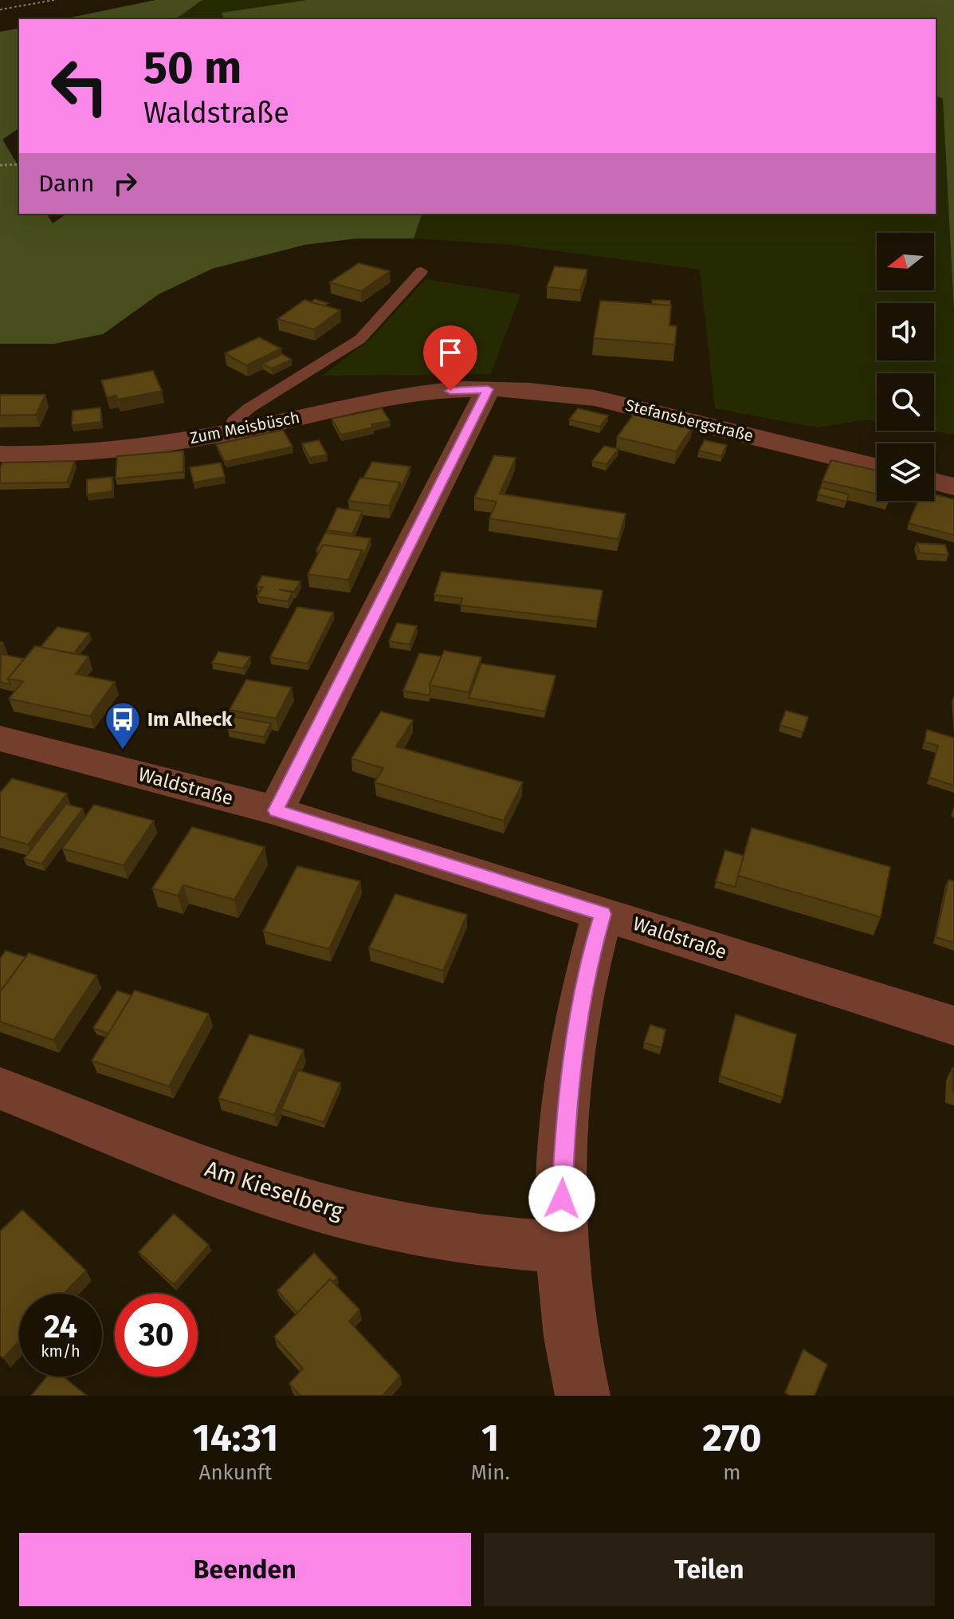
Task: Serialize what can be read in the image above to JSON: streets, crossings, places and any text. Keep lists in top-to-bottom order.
{
  "streets": {
    "street": [
      "Stefansbergstraße",
      "Zum Meisbüsch",
      "Waldstraße",
      "Am Kieselberg"
    ]
  },
  "crossings": [
    ["Stefansbergstraße", "Zum Meisbüsch"]
  ],
  "places": {
    "bus stop": ["Im Alheck"]
  },
  "north": "left",
  "page": {
    "turn": ["50 m", "Waldstraße"],
    "then": "Dann",
    "speed": "24 km/h",
    "limit": "30",
    "eta": [
      "14:31",
      "Ankunft",
      "1",
      "Min.",
      "270",
      "m"
    ],
    "buttons": ["Beenden", "Teilen"]
  }
}
